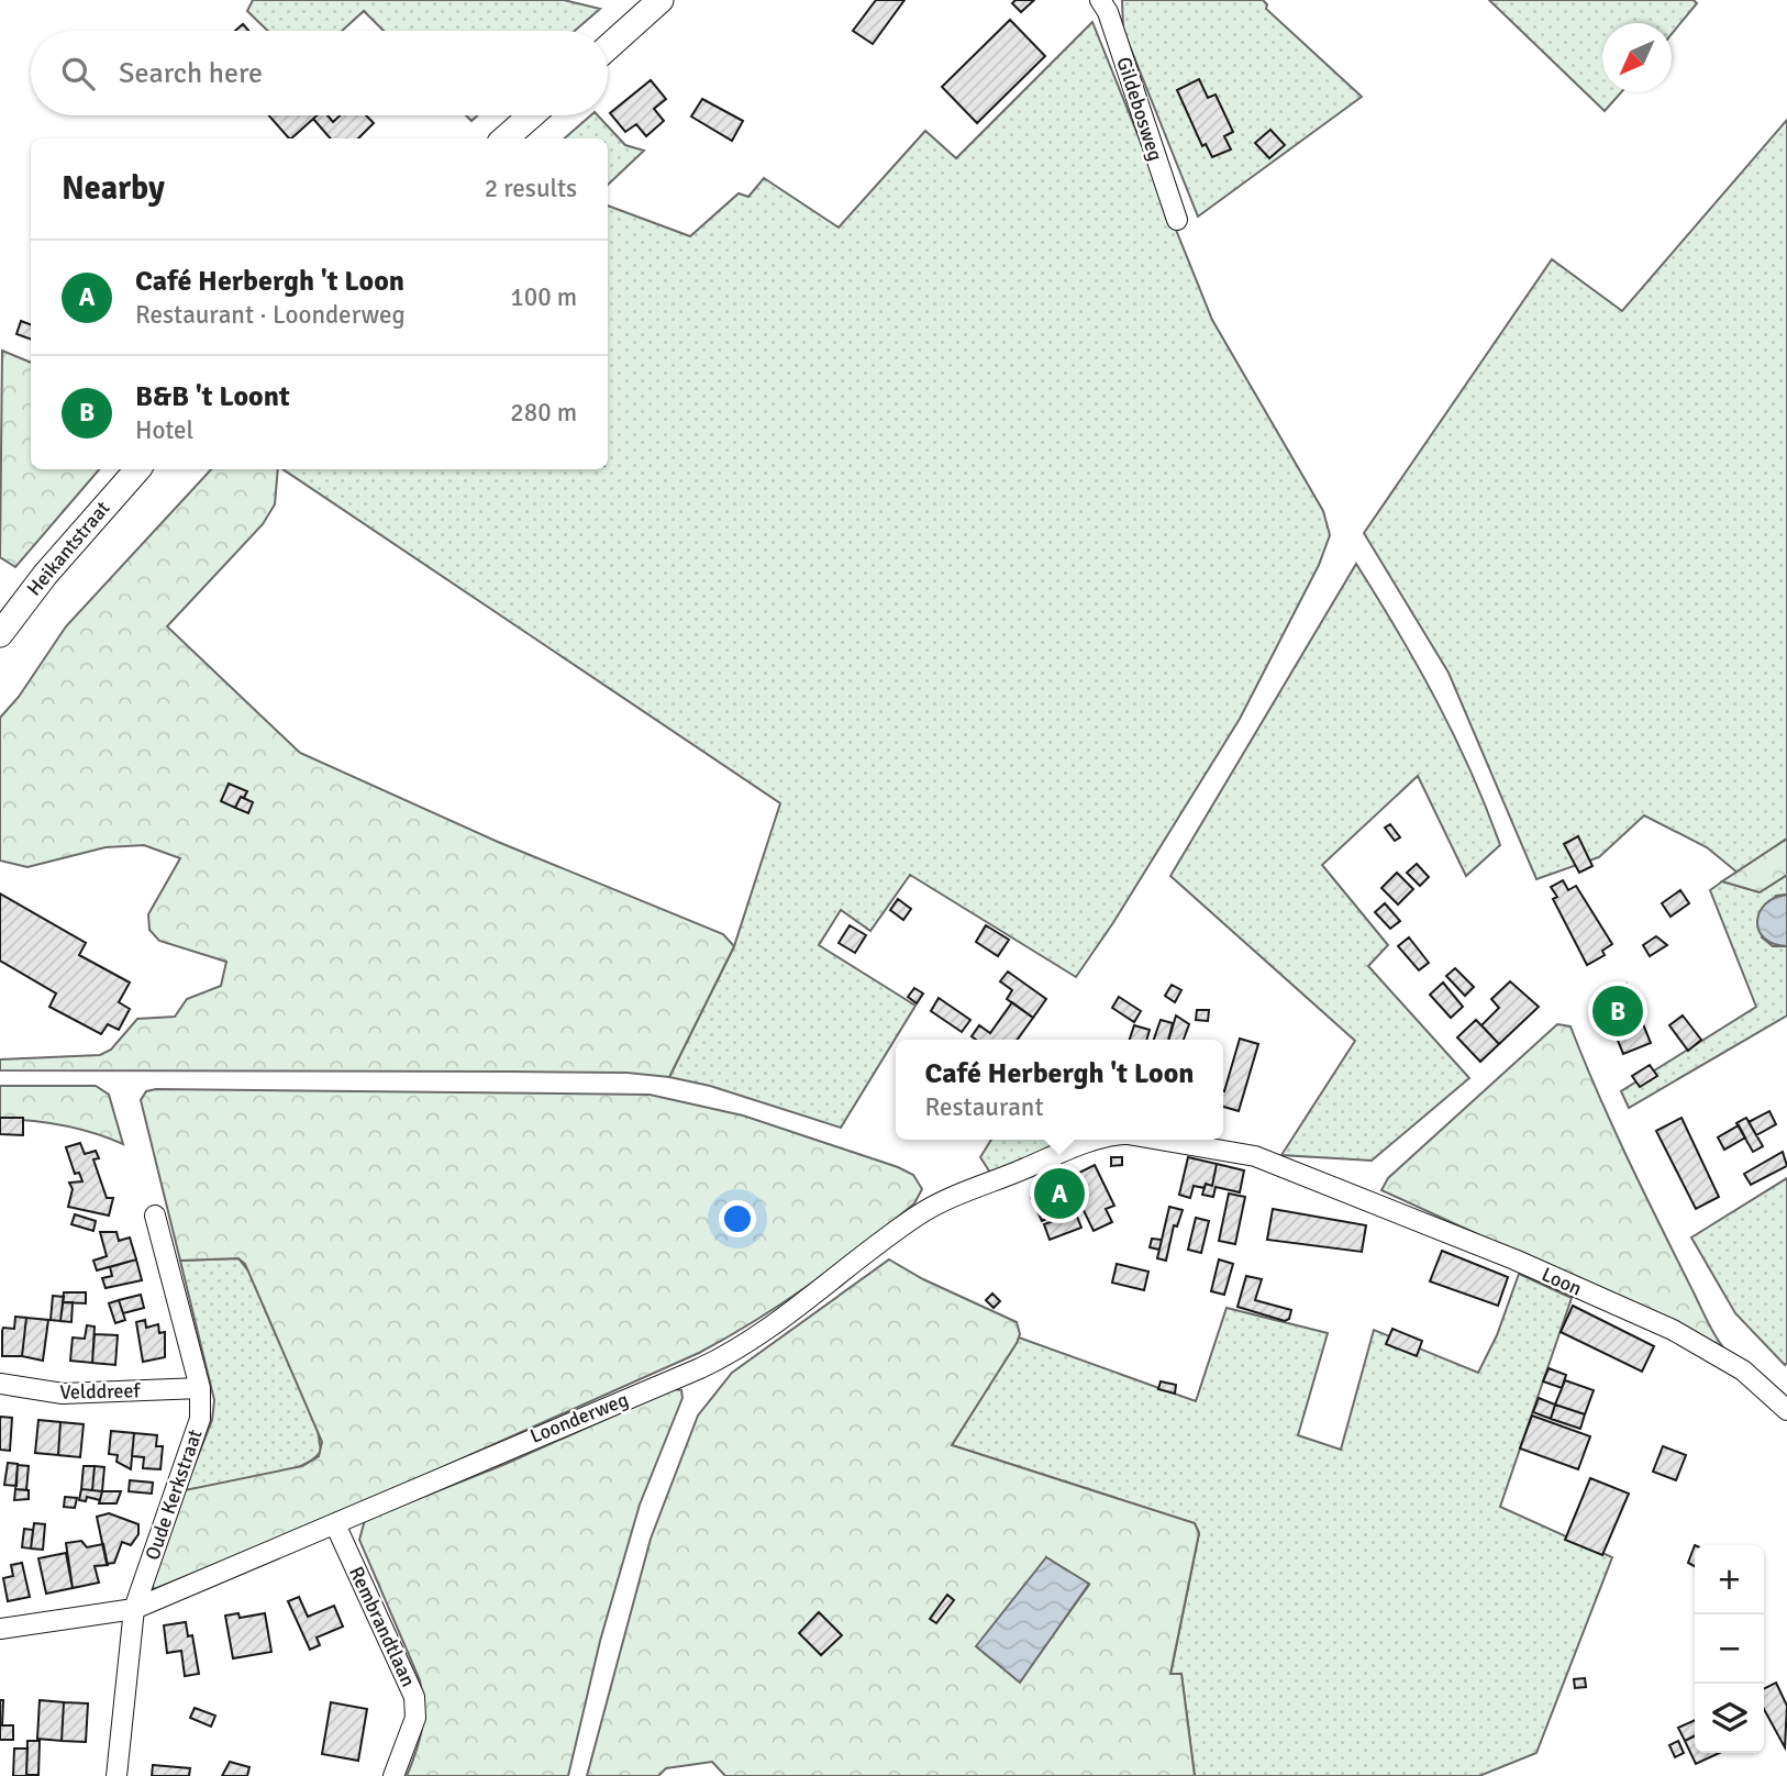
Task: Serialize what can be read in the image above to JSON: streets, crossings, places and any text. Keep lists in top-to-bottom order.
{
  "streets": {
    "street": [
      "Gildebosweg",
      "Heikantstraat",
      "Loon",
      "Velddreef",
      "Loonderweg",
      "Oude Kerkstraat",
      "Rembrandtlaan"
    ]
  },
  "crossings": [
    ["Loon", "Loonderweg"],
    ["Velddreef", "Oude Kerkstraat"],
    ["Loonderweg", "Oude Kerkstraat"],
    ["Loonderweg", "Rembrandtlaan"]
  ],
  "north": "bottom left",
  "page": {
    "search": "Search here",
    "heading": ["Nearby", "2 results"],
    "list": [
      {
        "mark": "A",
        "name": "Café Herbergh 't Loon",
        "note": "Restaurant · Loonderweg",
        "value": "100 m"
      },
      {
        "mark": "B",
        "name": "B&B 't Loont",
        "note": "Hotel",
        "value": "280 m"
      }
    ],
    "pins": ["B", "A"],
    "popup": ["Café Herbergh 't Loon", "Restaurant"],
    "map_buttons": ["+", "−"]
  }
}
